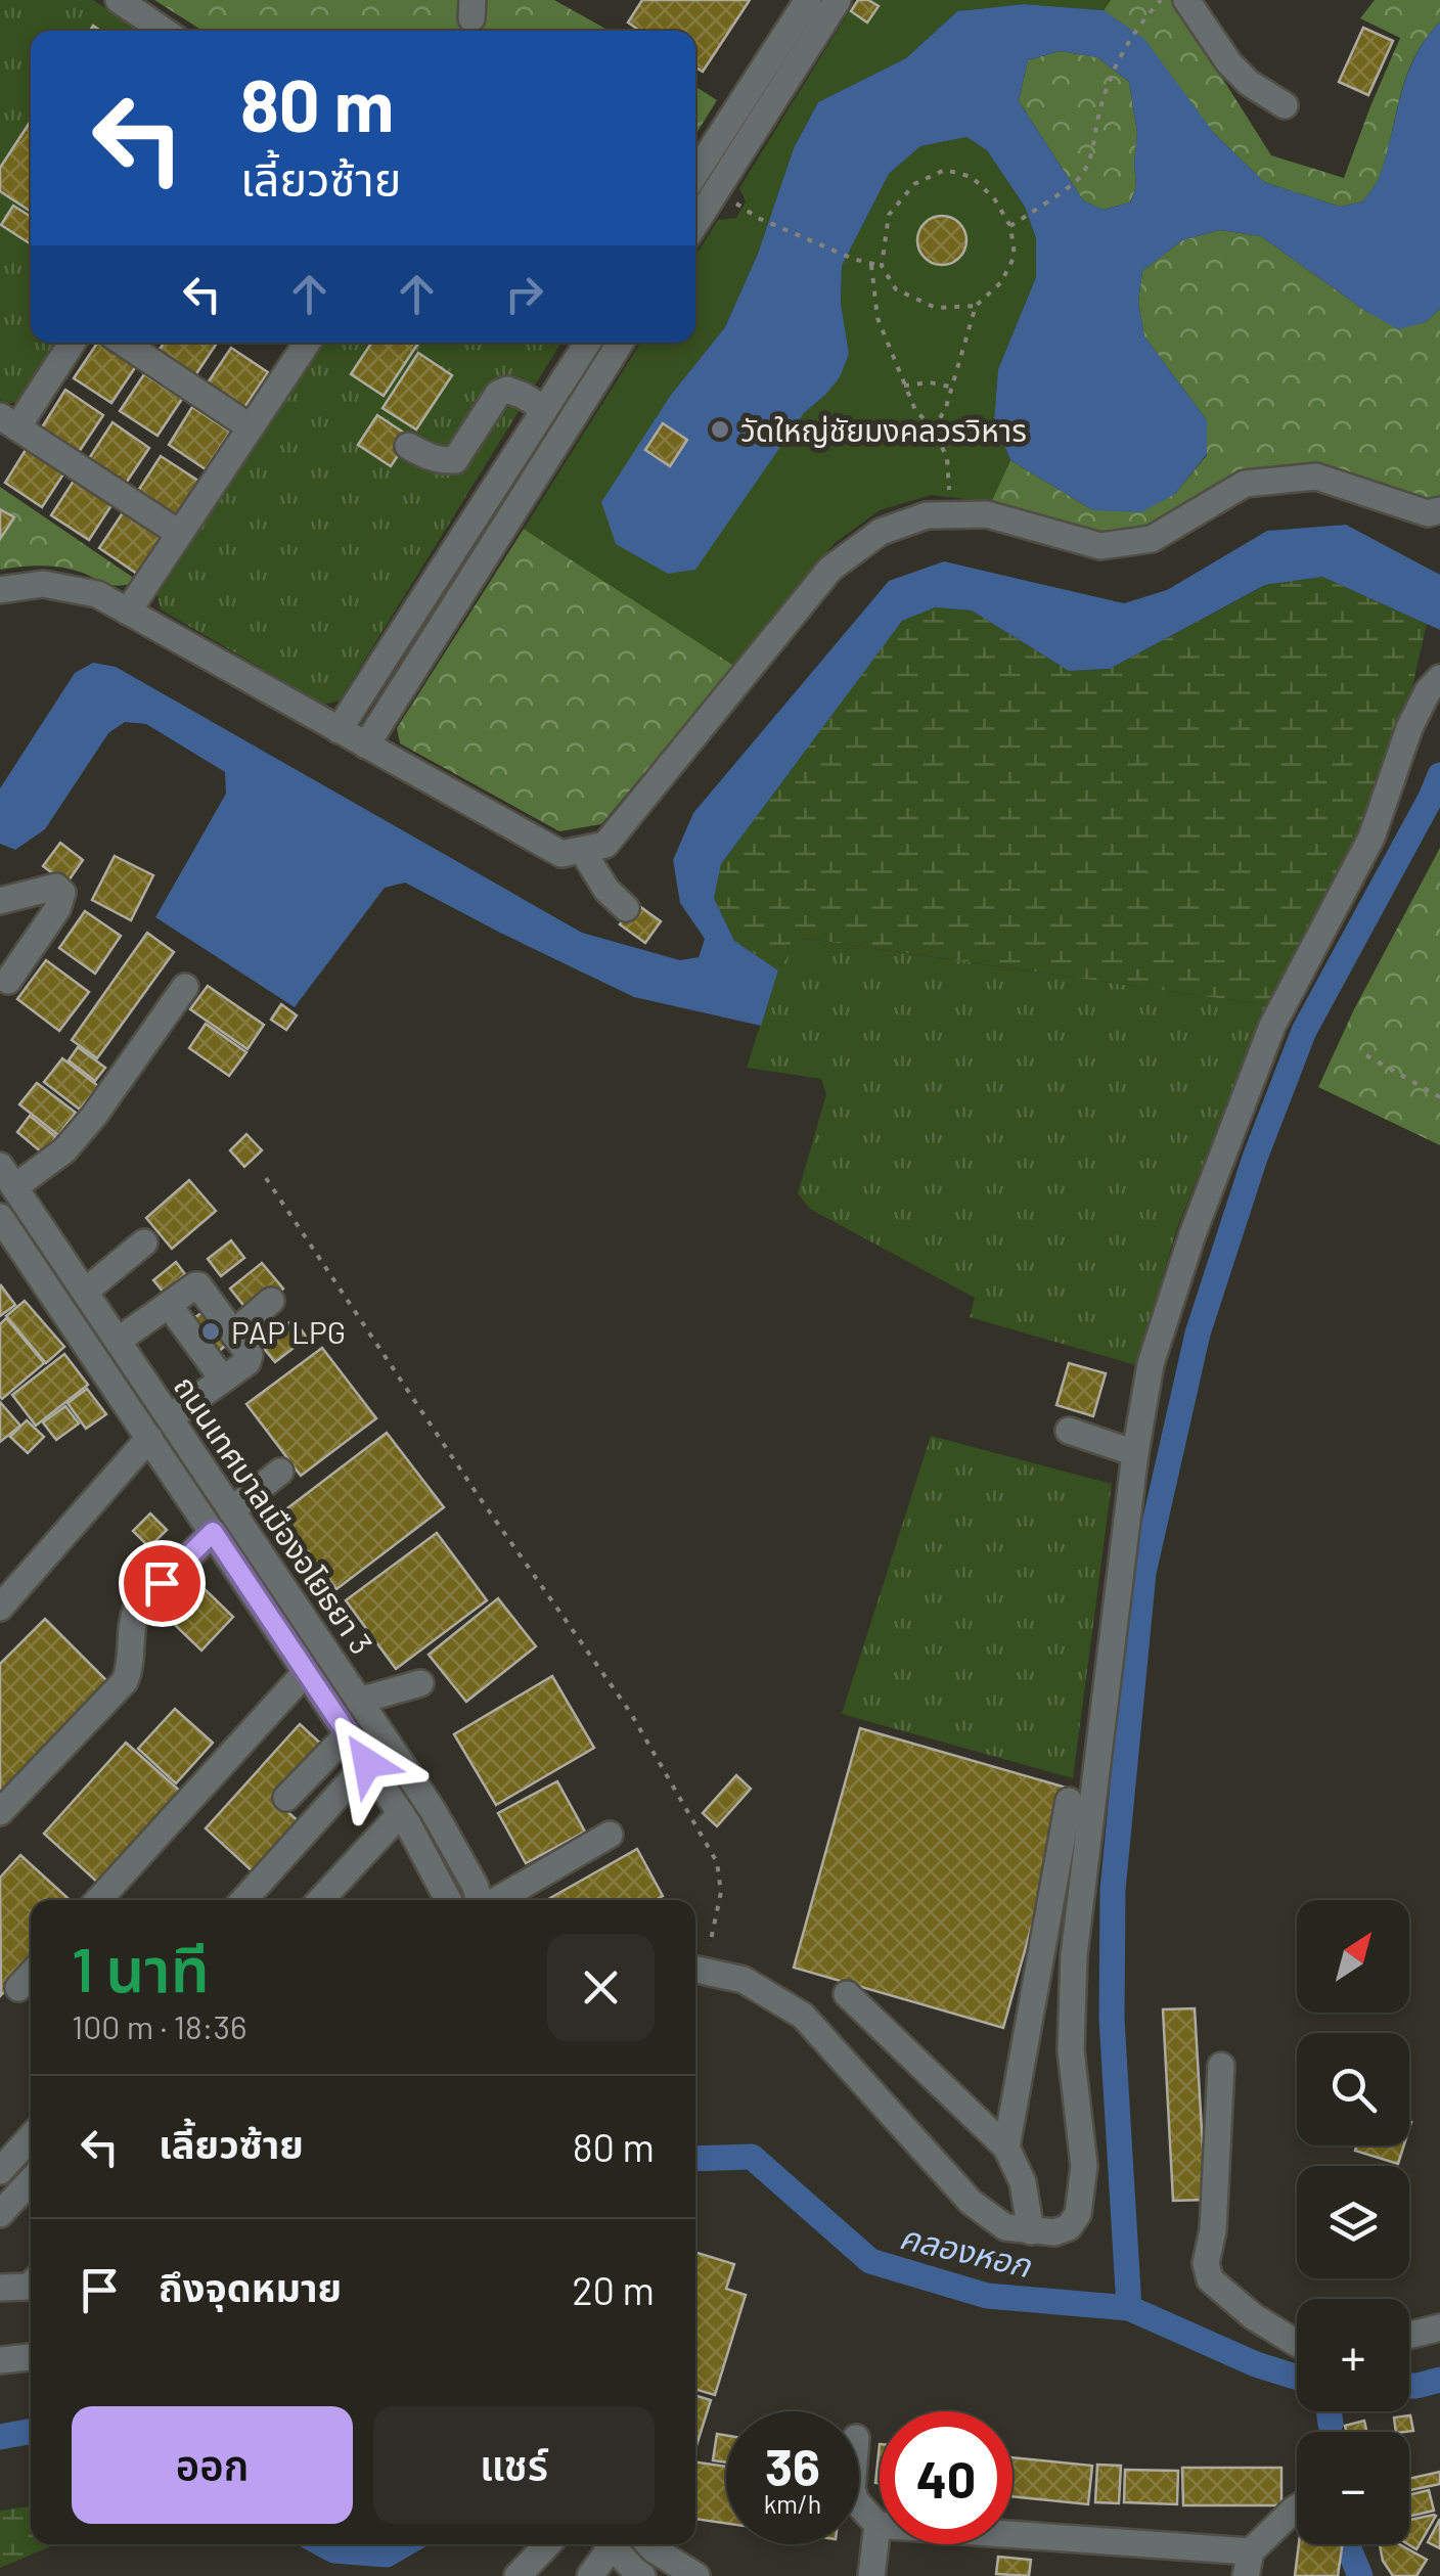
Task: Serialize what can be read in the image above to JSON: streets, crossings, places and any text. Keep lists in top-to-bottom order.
{
  "streets": {
    "street": ["ถนนเทศบาลเมืองอโยธยา 3"]
  },
  "water": ["คลองหอก"],
  "places": ["วัดใหญ่ชัยมงคลวรวิหาร", "PAP LPG"],
  "north": "top right",
  "page": {
    "turn": ["80 m", "เลี้ยวซ้าย"],
    "map_buttons": ["+", "−"],
    "heading": ["1 นาที", "100 m · 18:36"],
    "list": [
      {
        "name": "เลี้ยวซ้าย",
        "value": "80 m"
      },
      {
        "name": "ถึงจุดหมาย",
        "value": "20 m"
      }
    ],
    "buttons": ["ออก", "แชร์"],
    "speed": "36 km/h",
    "limit": "40"
  }
}
